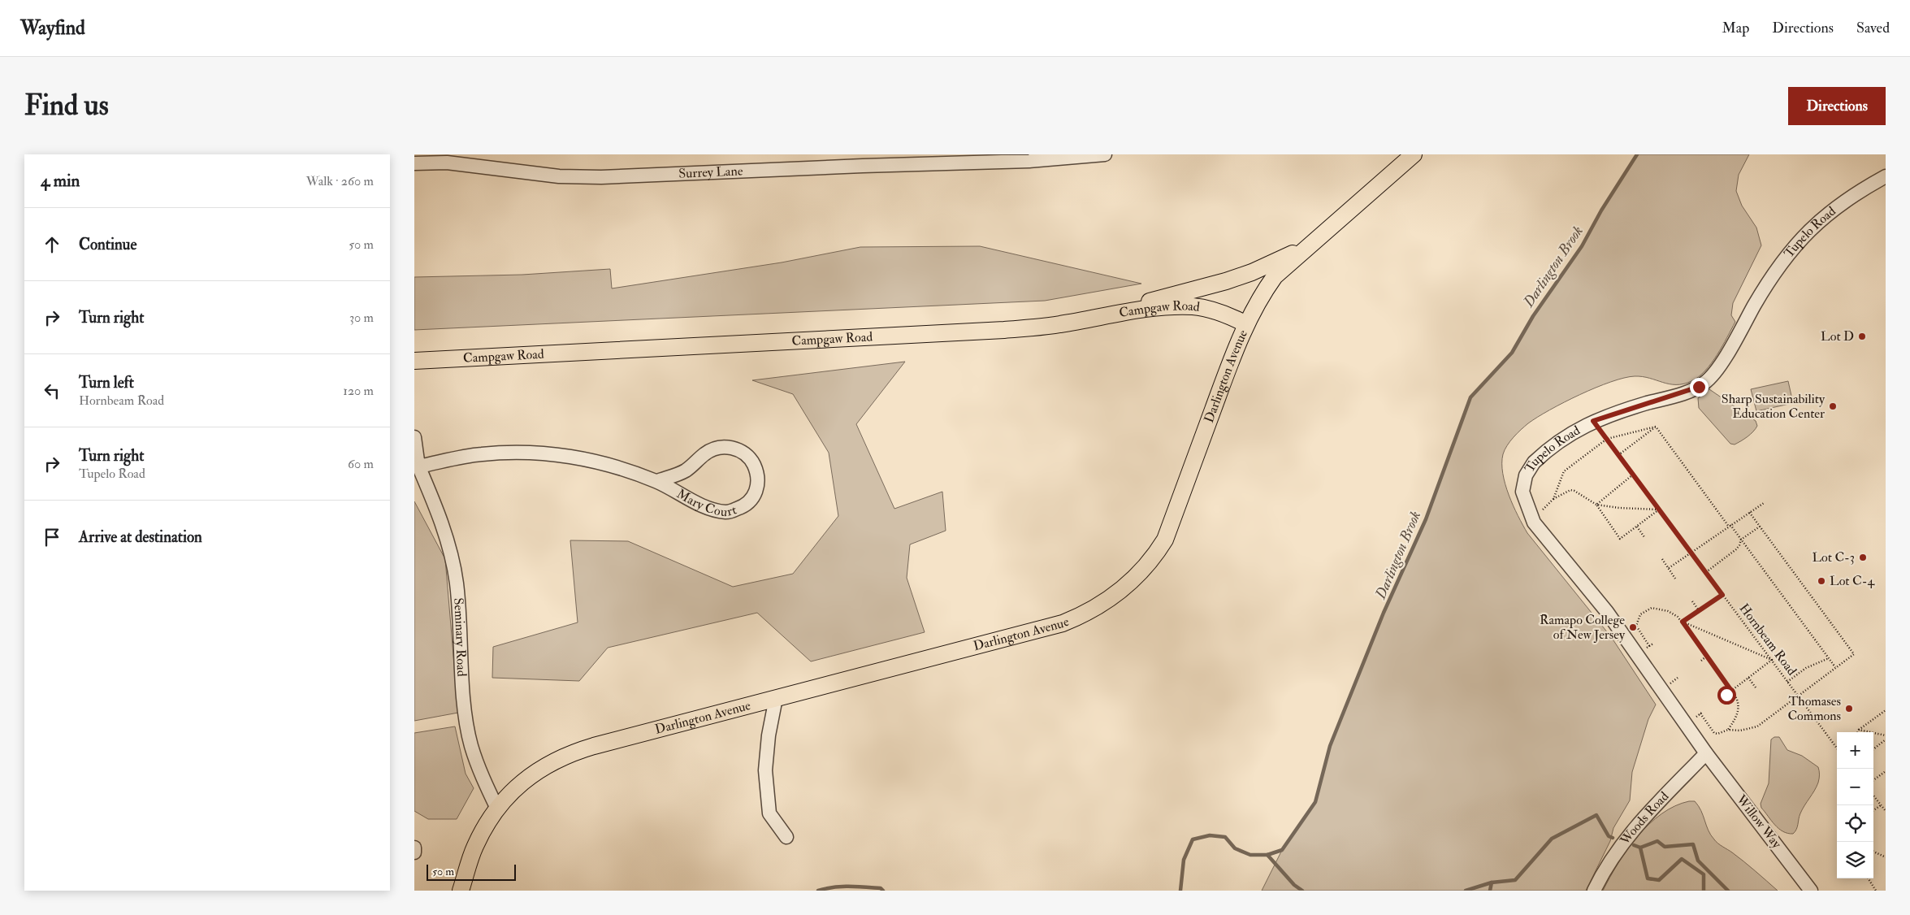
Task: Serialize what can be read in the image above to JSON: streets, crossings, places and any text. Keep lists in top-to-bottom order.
{
  "streets": {
    "main road": ["Campgaw Road", "Darlington Avenue"],
    "street": [
      "Surrey Lane",
      "Tupelo Road",
      "Mary Court",
      "Seminary Road",
      "Woods Road",
      "Willow Way"
    ],
    "path": ["Hornbeam Road"]
  },
  "crossings": [
    ["Tupelo Road", "Hornbeam Road"],
    ["Tupelo Road", "Woods Road"],
    ["Tupelo Road", "Willow Way"],
    ["Campgaw Road", "Darlington Avenue"],
    ["Darlington Avenue", "Seminary Road"],
    ["Mary Court", "Seminary Road"],
    ["Woods Road", "Willow Way"]
  ],
  "water": ["Darlington Brook"],
  "places": [
    "Lot D",
    "Sharp Sustainability Education Center",
    "Lot C-3",
    "Lot C-4",
    "Ramapo College of New Jersey",
    "Thomases Commons"
  ],
  "scale_bar": "50 m",
  "page": {
    "header": "Wayfind",
    "nav": ["Map", "Directions", "Saved"],
    "buttons": "Directions",
    "title": "Find us",
    "heading": ["4 min", "Walk · 260 m"],
    "list": [
      ["Continue", "50 m"],
      ["Turn right", "30 m"],
      ["Turn left", "Hornbeam Road", "120 m"],
      ["Turn right", "Tupelo Road", "60 m"],
      "Arrive at destination"
    ],
    "map_buttons": ["+", "−"],
    "scale": "50 m"
  }
}
